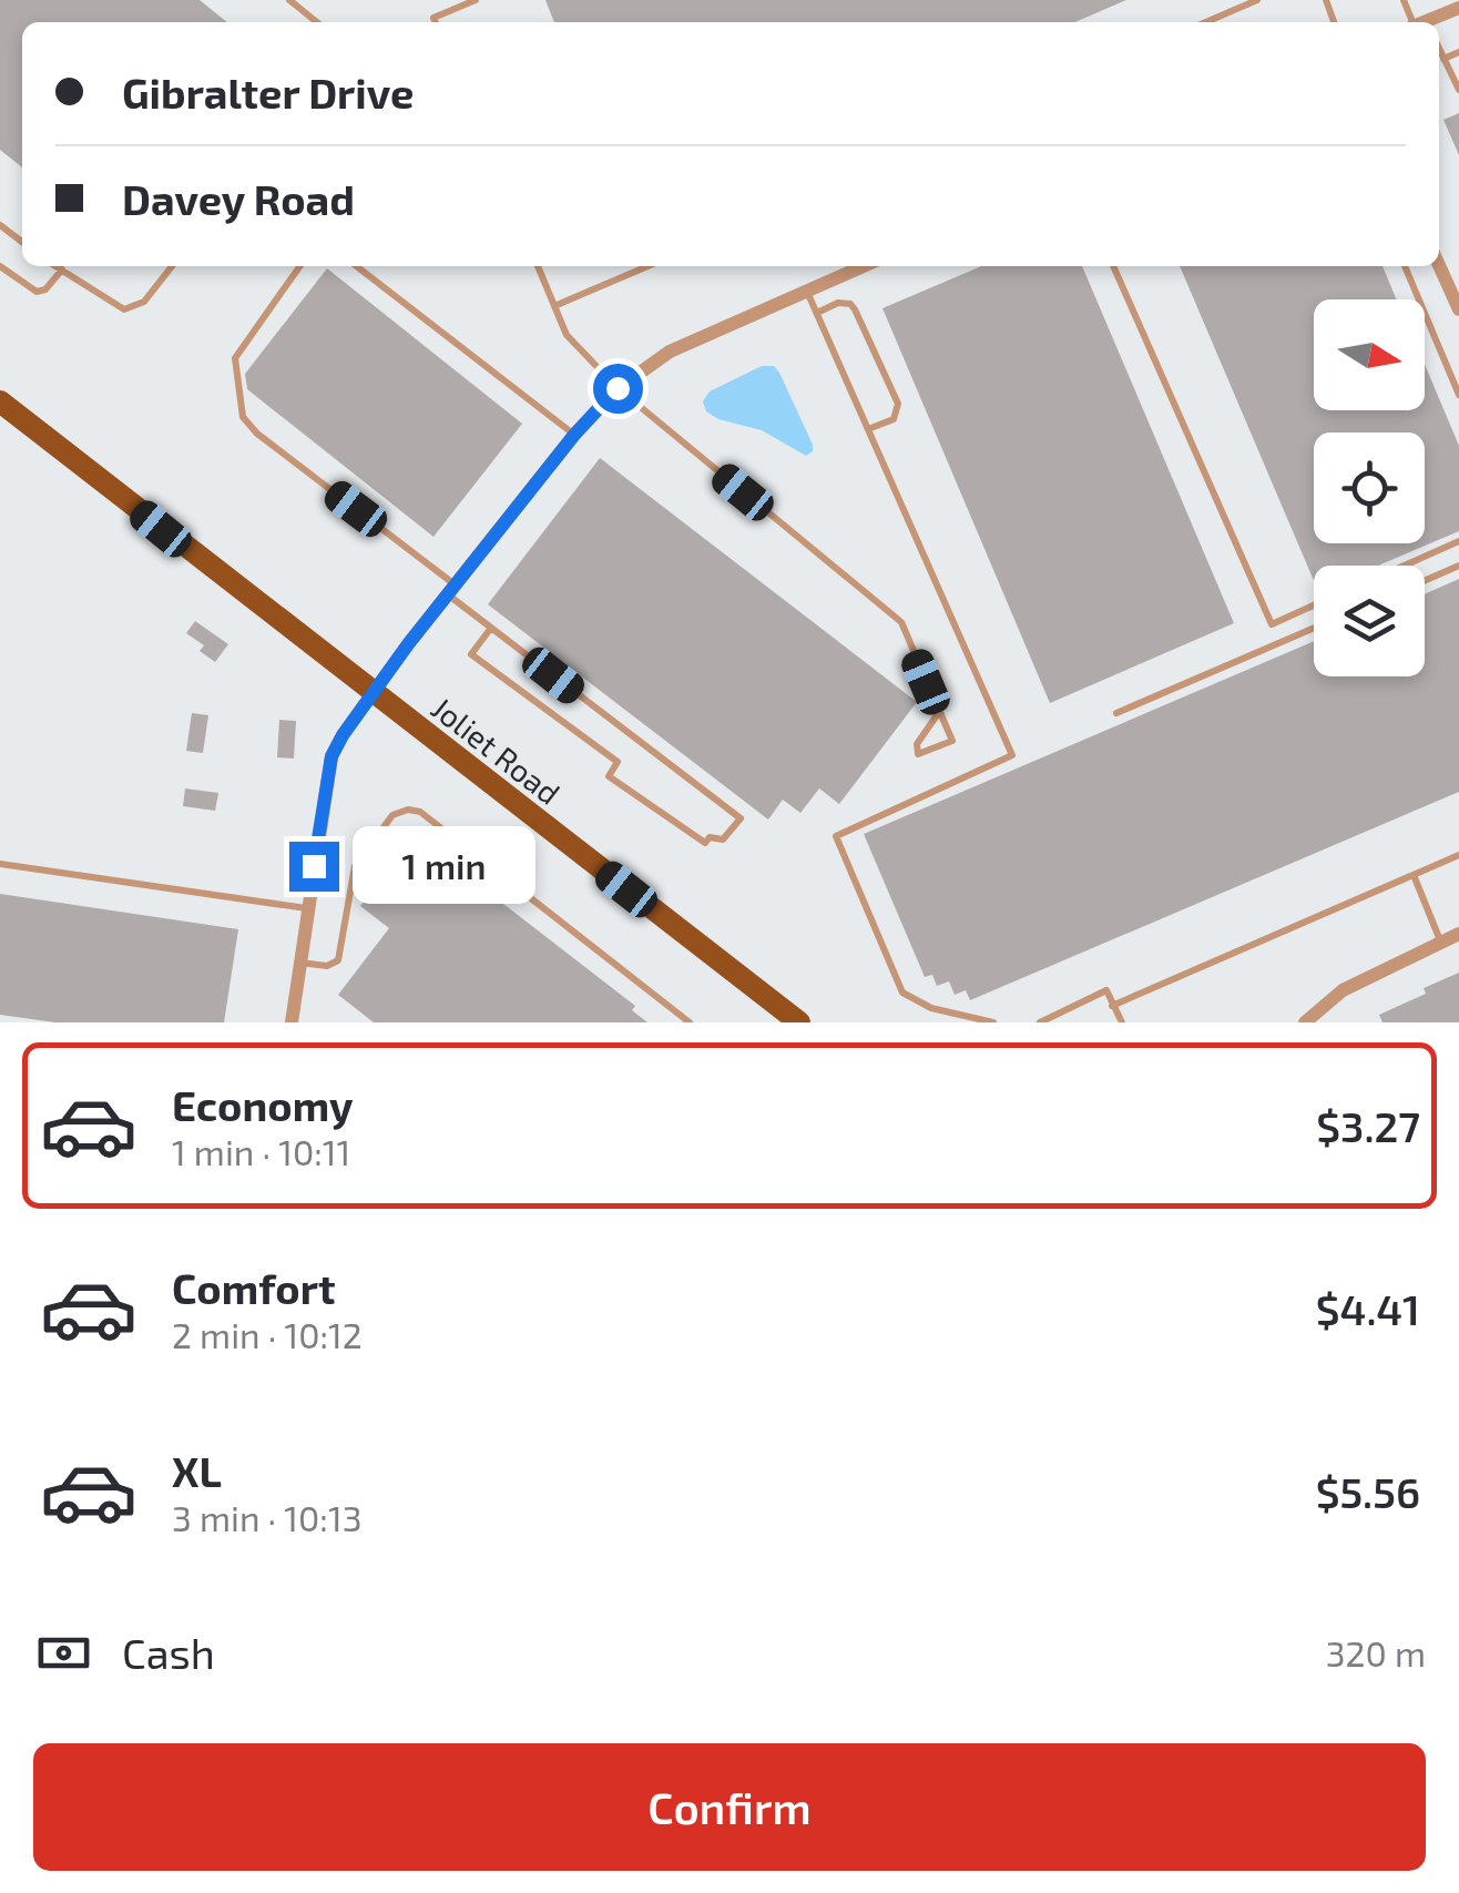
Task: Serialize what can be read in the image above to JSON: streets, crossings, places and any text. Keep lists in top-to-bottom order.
{
  "streets": {
    "main road": ["Joliet Road"]
  },
  "north": "right",
  "page": {
    "banner": ["Gibralter Drive", "Davey Road"],
    "bubble": "1 min",
    "list": [
      {
        "name": "Economy",
        "note": "1 min · 10:11",
        "value": "$3.27"
      },
      {
        "name": "Comfort",
        "note": "2 min · 10:12",
        "value": "$4.41"
      },
      {
        "name": "XL",
        "note": "3 min · 10:13",
        "value": "$5.56"
      }
    ],
    "pay": ["Cash", "320 m"],
    "buttons": "Confirm"
  }
}
